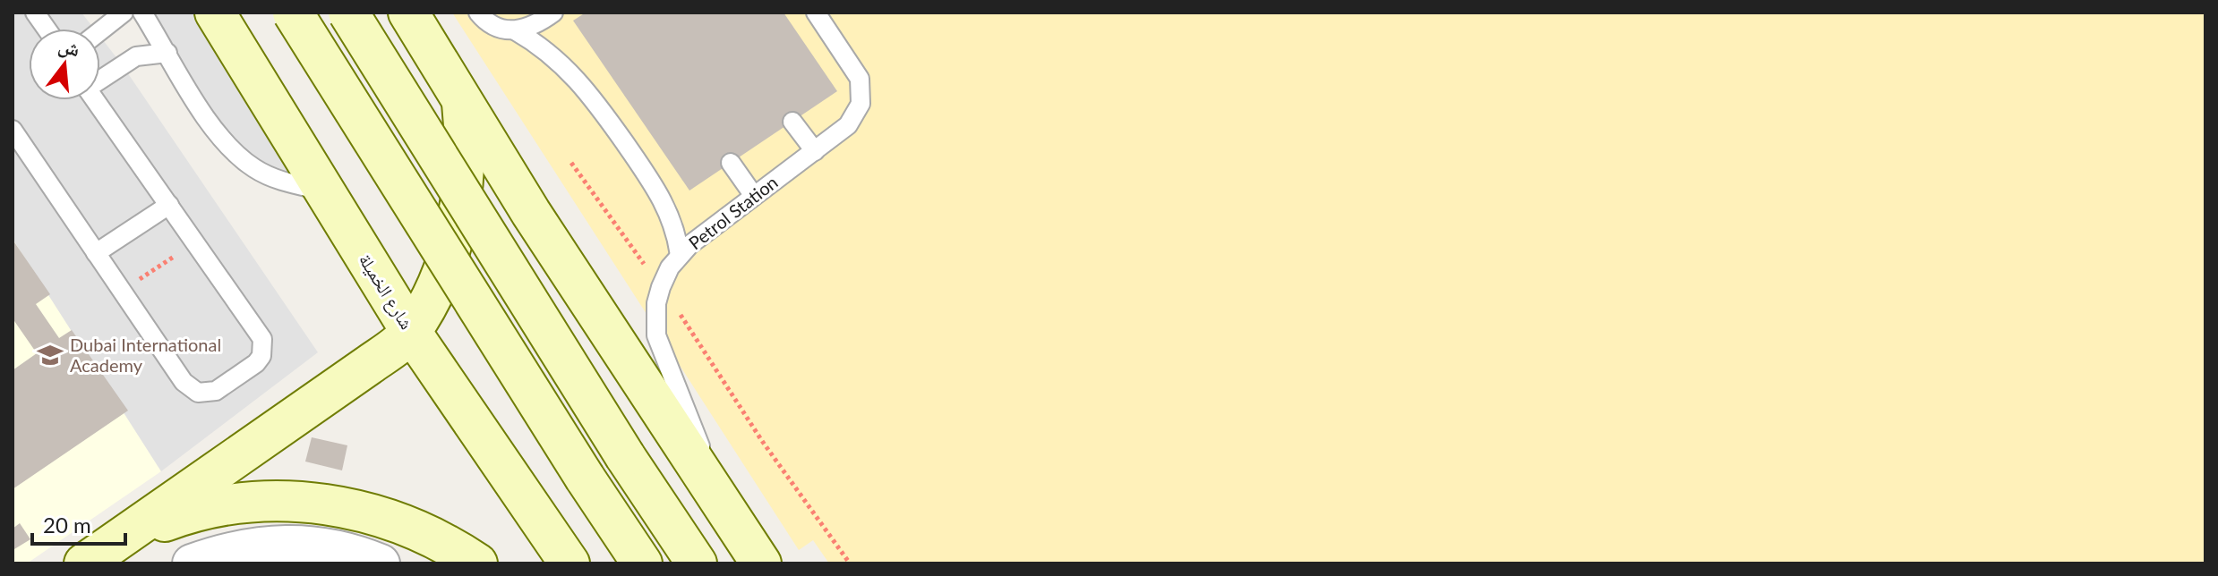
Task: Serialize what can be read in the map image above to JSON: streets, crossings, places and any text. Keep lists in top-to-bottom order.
{
  "streets": {
    "main road": ["شارع الخميلة"],
    "lane": ["Petrol Station"]
  },
  "places": {
    "school or university": ["Dubai International Academy"]
  },
  "scale_bar": "20 m",
  "north": "top"
}
